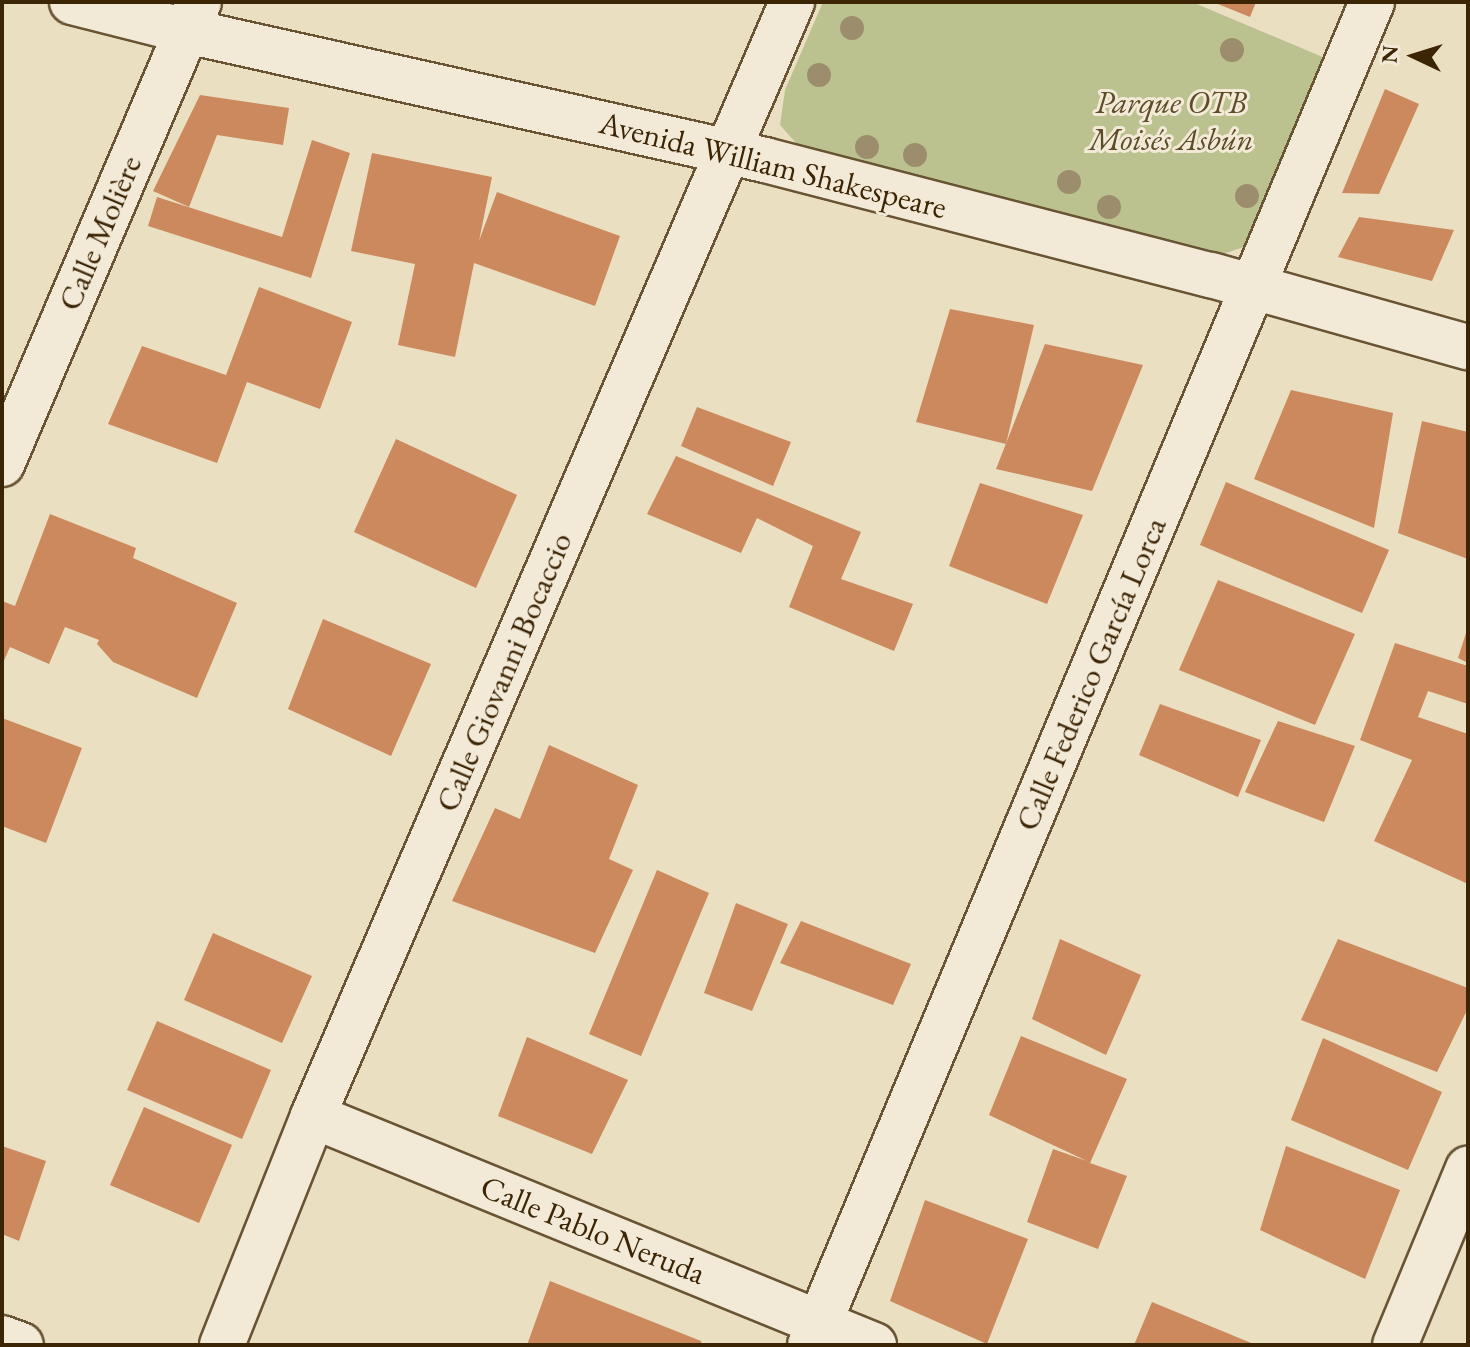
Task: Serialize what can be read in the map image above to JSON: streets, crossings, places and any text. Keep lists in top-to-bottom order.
{
  "streets": {
    "street": [
      "Avenida William Shakespeare",
      "Calle Molière",
      "Calle Giovanni Bocaccio",
      "Calle Federico García Lorca",
      "Calle Pablo Neruda"
    ]
  },
  "crossings": [
    ["Avenida William Shakespeare", "Calle Molière"],
    ["Avenida William Shakespeare", "Calle Giovanni Bocaccio"],
    ["Avenida William Shakespeare", "Calle Federico García Lorca"],
    ["Calle Giovanni Bocaccio", "Calle Pablo Neruda"],
    ["Calle Federico García Lorca", "Calle Pablo Neruda"]
  ],
  "parks": ["Parque OTB Moisés Asbún"],
  "north": "left"
}
